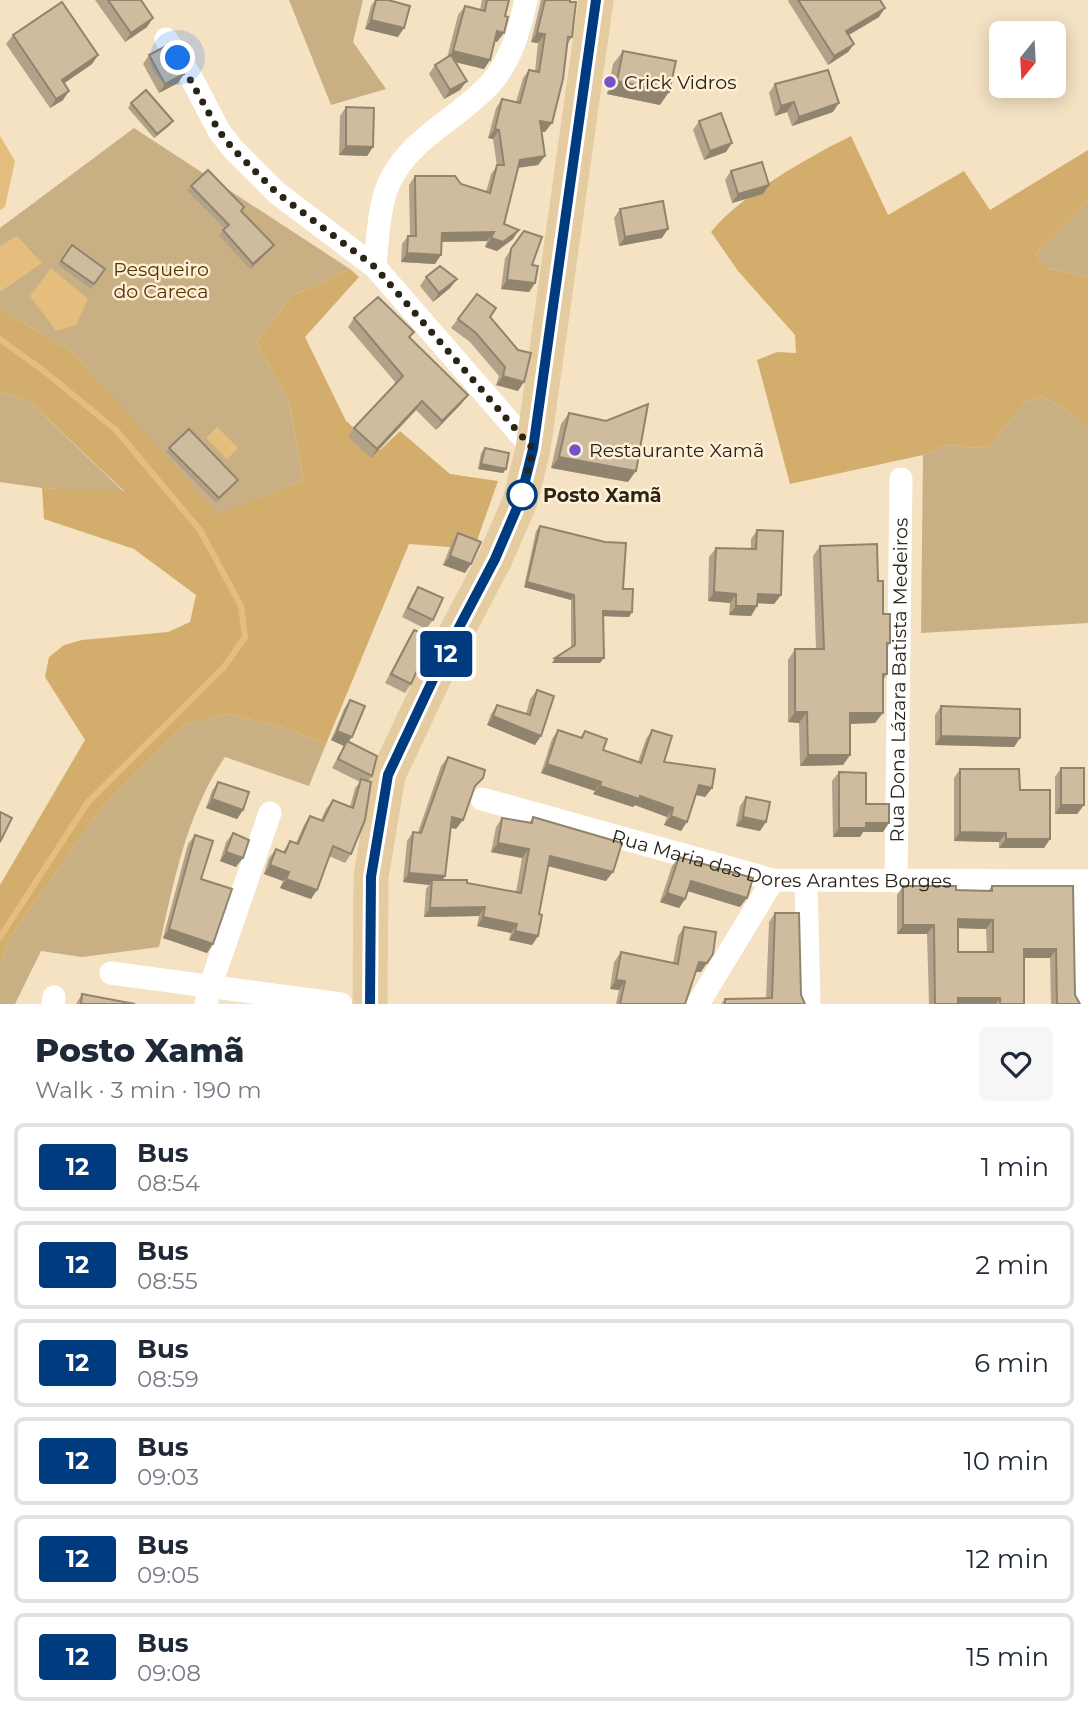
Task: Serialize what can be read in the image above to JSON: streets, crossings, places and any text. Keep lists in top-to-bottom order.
{
  "streets": {
    "street": ["Rua Dona Lázara Batista Medeiros", "Rua Maria das Dores Arantes Borges"]
  },
  "crossings": [
    ["Rua Dona Lázara Batista Medeiros", "Rua Maria das Dores Arantes Borges"]
  ],
  "parks": ["Pesqueiro do Careca"],
  "places": ["Crick Vidros", "Restaurante Xamã", "Posto Xamã"],
  "lines": ["bus line 12"],
  "north": "bottom",
  "page": {
    "on_map": "12",
    "heading": ["Posto Xamã", "Walk · 3 min · 190 m"],
    "list": [
      {
        "mark": "12",
        "name": "Bus",
        "note": "08:54",
        "value": "1 min"
      },
      {
        "mark": "12",
        "name": "Bus",
        "note": "08:55",
        "value": "2 min"
      },
      {
        "mark": "12",
        "name": "Bus",
        "note": "08:59",
        "value": "6 min"
      },
      {
        "mark": "12",
        "name": "Bus",
        "note": "09:03",
        "value": "10 min"
      },
      {
        "mark": "12",
        "name": "Bus",
        "note": "09:05",
        "value": "12 min"
      },
      {
        "mark": "12",
        "name": "Bus",
        "note": "09:08",
        "value": "15 min"
      }
    ]
  }
}
